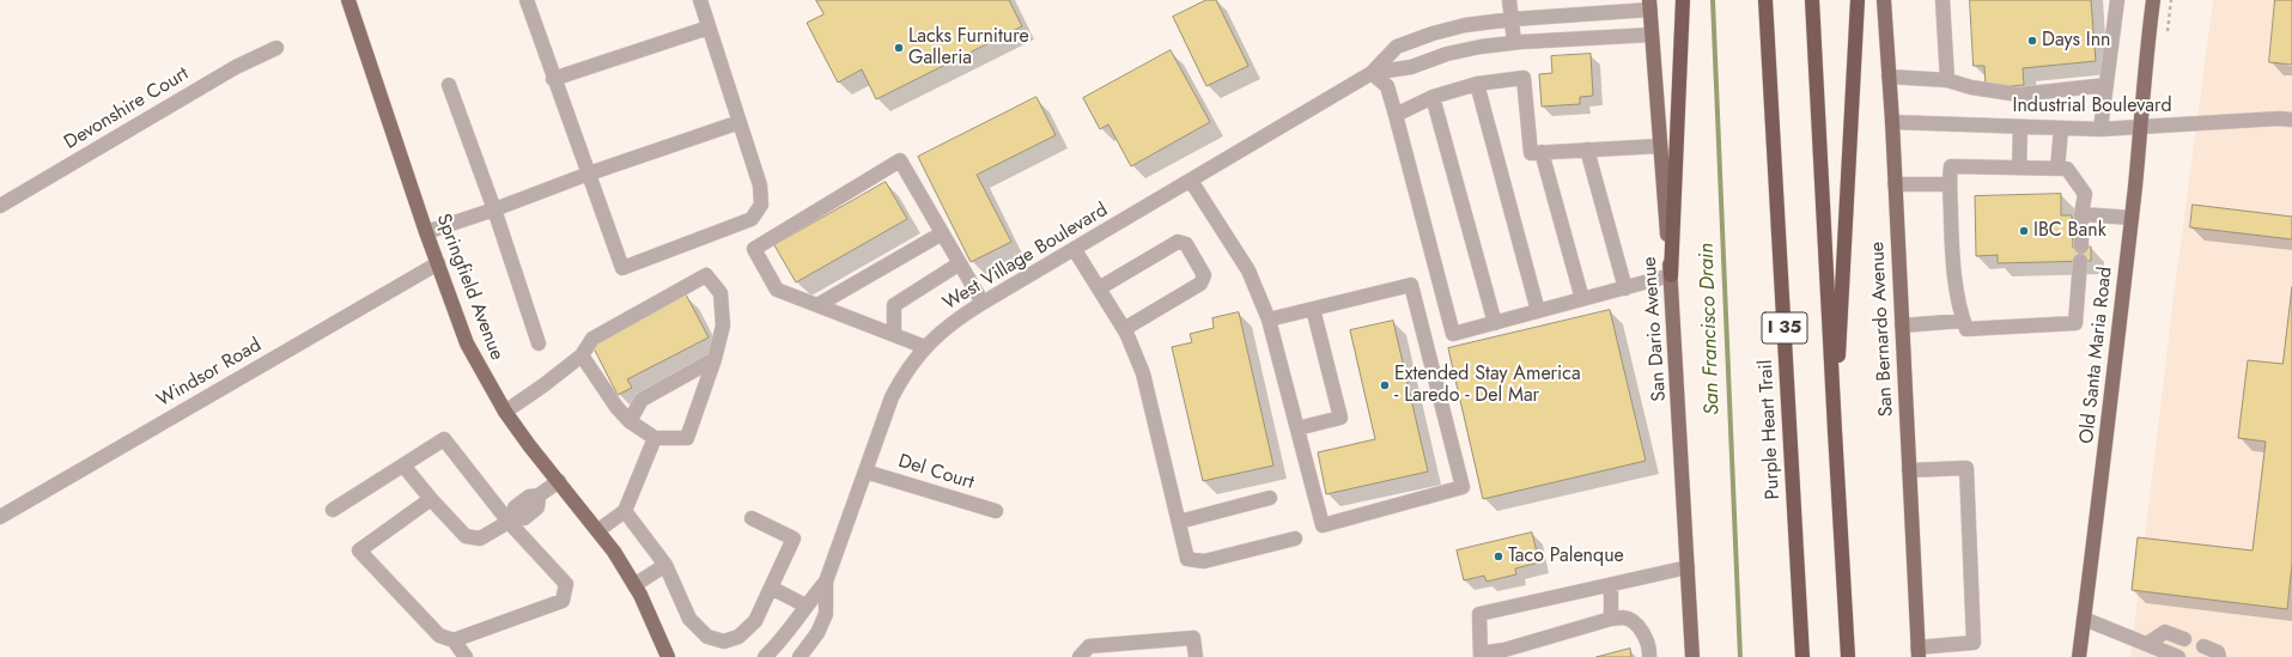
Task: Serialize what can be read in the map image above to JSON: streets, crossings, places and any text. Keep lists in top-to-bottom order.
{
  "streets": {
    "highway": ["I 35", "Purple Heart Trail"],
    "main road": [
      "Springfield Avenue",
      "San Dario Avenue",
      "San Bernardo Avenue",
      "Old Santa Maria Road"
    ],
    "street": [
      "Industrial Boulevard",
      "Devonshire Court",
      "West Village Boulevard",
      "Windsor Road",
      "Del Court"
    ]
  },
  "crossings": [
    ["Industrial Boulevard", "San Bernardo Avenue"],
    ["Industrial Boulevard", "Old Santa Maria Road"],
    ["West Village Boulevard", "San Dario Avenue"],
    ["West Village Boulevard", "Del Court"],
    ["Springfield Avenue", "Windsor Road"]
  ],
  "water": ["San Francisco Drain"],
  "places": [
    "Days Inn",
    "Lacks Furniture Galleria",
    "IBC Bank",
    "Extended Stay America - Laredo - Del Mar",
    "Taco Palenque"
  ]
}
